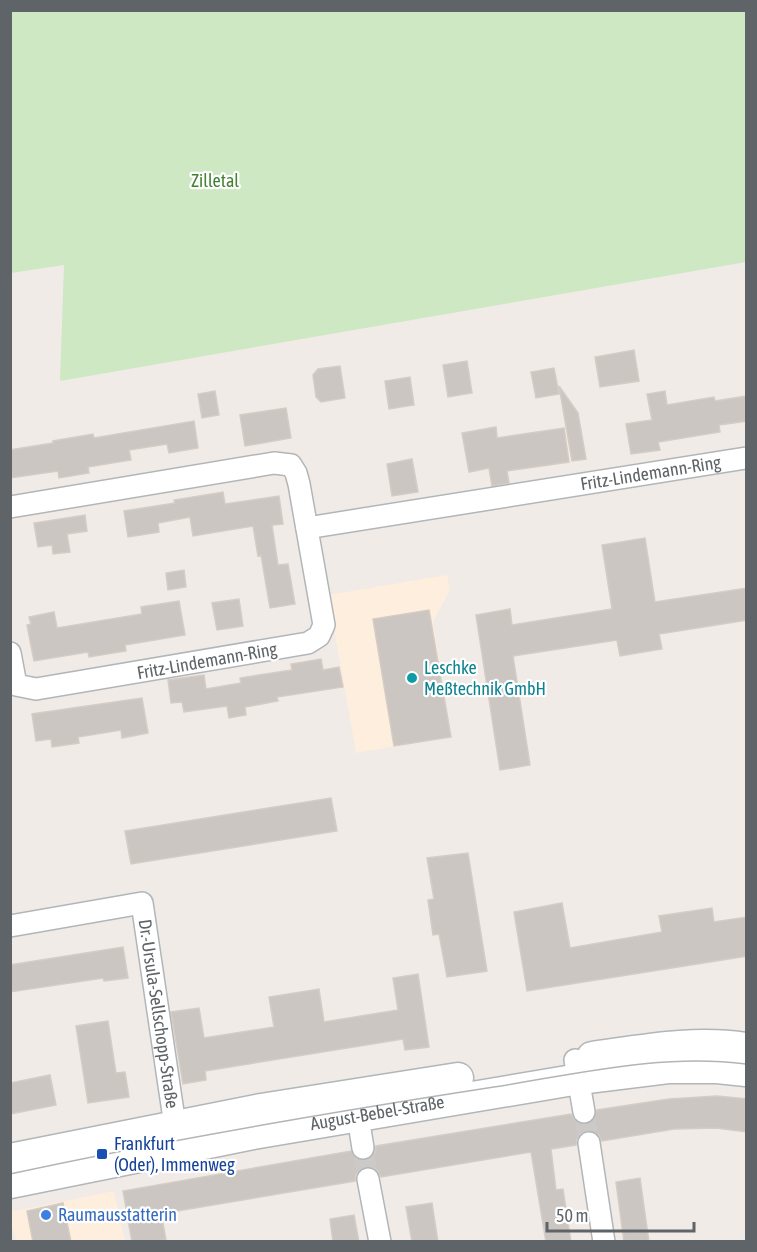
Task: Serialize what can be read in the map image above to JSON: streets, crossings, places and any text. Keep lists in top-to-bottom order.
{
  "streets": {
    "street": ["Fritz-Lindemann-Ring", "Dr.-Ursula-Sellschopp-Straße", "August-Bebel-Straße"]
  },
  "crossings": [
    ["Dr.-Ursula-Sellschopp-Straße", "August-Bebel-Straße"]
  ],
  "parks": ["Zilletal"],
  "places": {
    "other": ["Leschke Meßtechnik GmbH", "Raumausstatterin"],
    "transit": ["Frankfurt (Oder), Immenweg"]
  },
  "scale_bar": "50 m"
}
